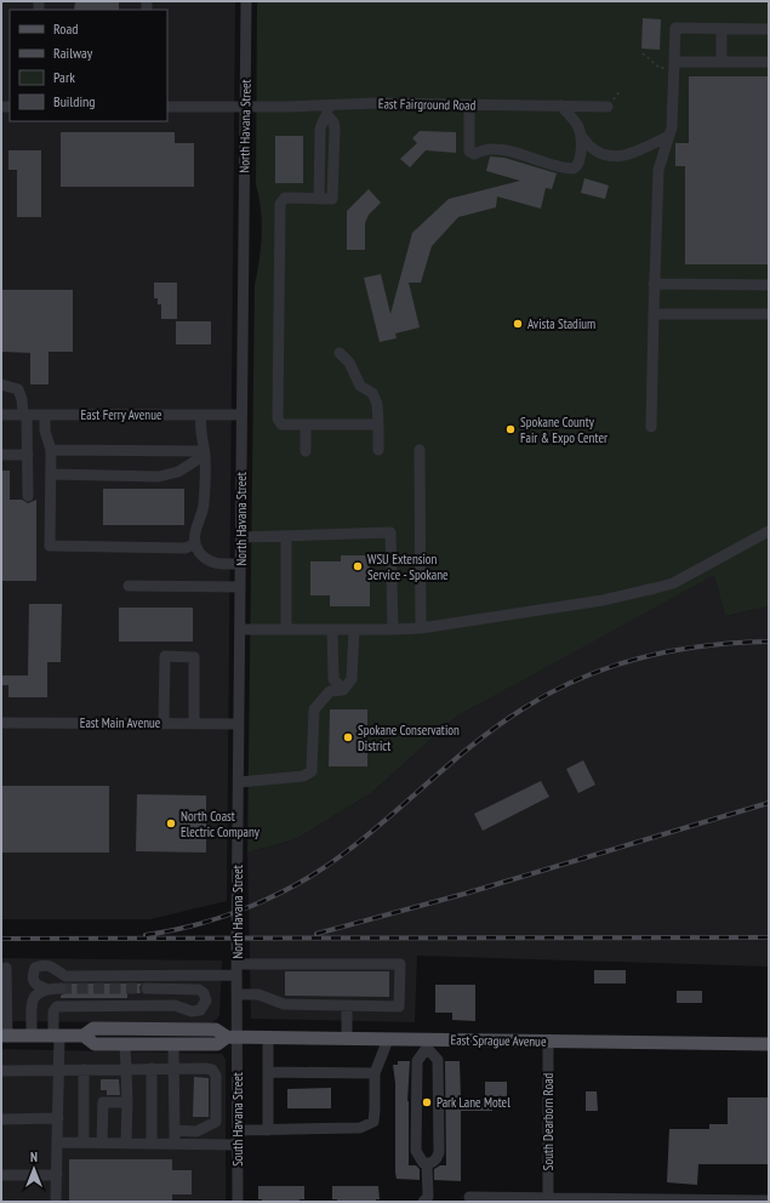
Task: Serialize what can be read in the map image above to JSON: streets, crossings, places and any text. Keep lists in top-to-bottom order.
{
  "streets": {
    "main road": ["East Sprague Avenue"],
    "street": [
      "East Fairground Road",
      "North Havana Street",
      "East Ferry Avenue",
      "East Main Avenue",
      "South Havana Street",
      "South Dearborn Road"
    ]
  },
  "crossings": [
    ["East Fairground Road", "North Havana Street"],
    ["North Havana Street", "East Ferry Avenue"],
    ["North Havana Street", "East Main Avenue"],
    ["North Havana Street", "East Sprague Avenue"],
    ["North Havana Street", "South Havana Street"],
    ["East Sprague Avenue", "South Havana Street"],
    ["East Sprague Avenue", "South Dearborn Road"]
  ],
  "places": [
    "Avista Stadium",
    "Spokane County Fair & Expo Center",
    "WSU Extension Service - Spokane",
    "Spokane Conservation District",
    "North Coast Electric Company",
    "Park Lane Motel"
  ],
  "legend": [
    "Road",
    "Railway",
    "Park",
    "Building"
  ],
  "north": "top"
}
